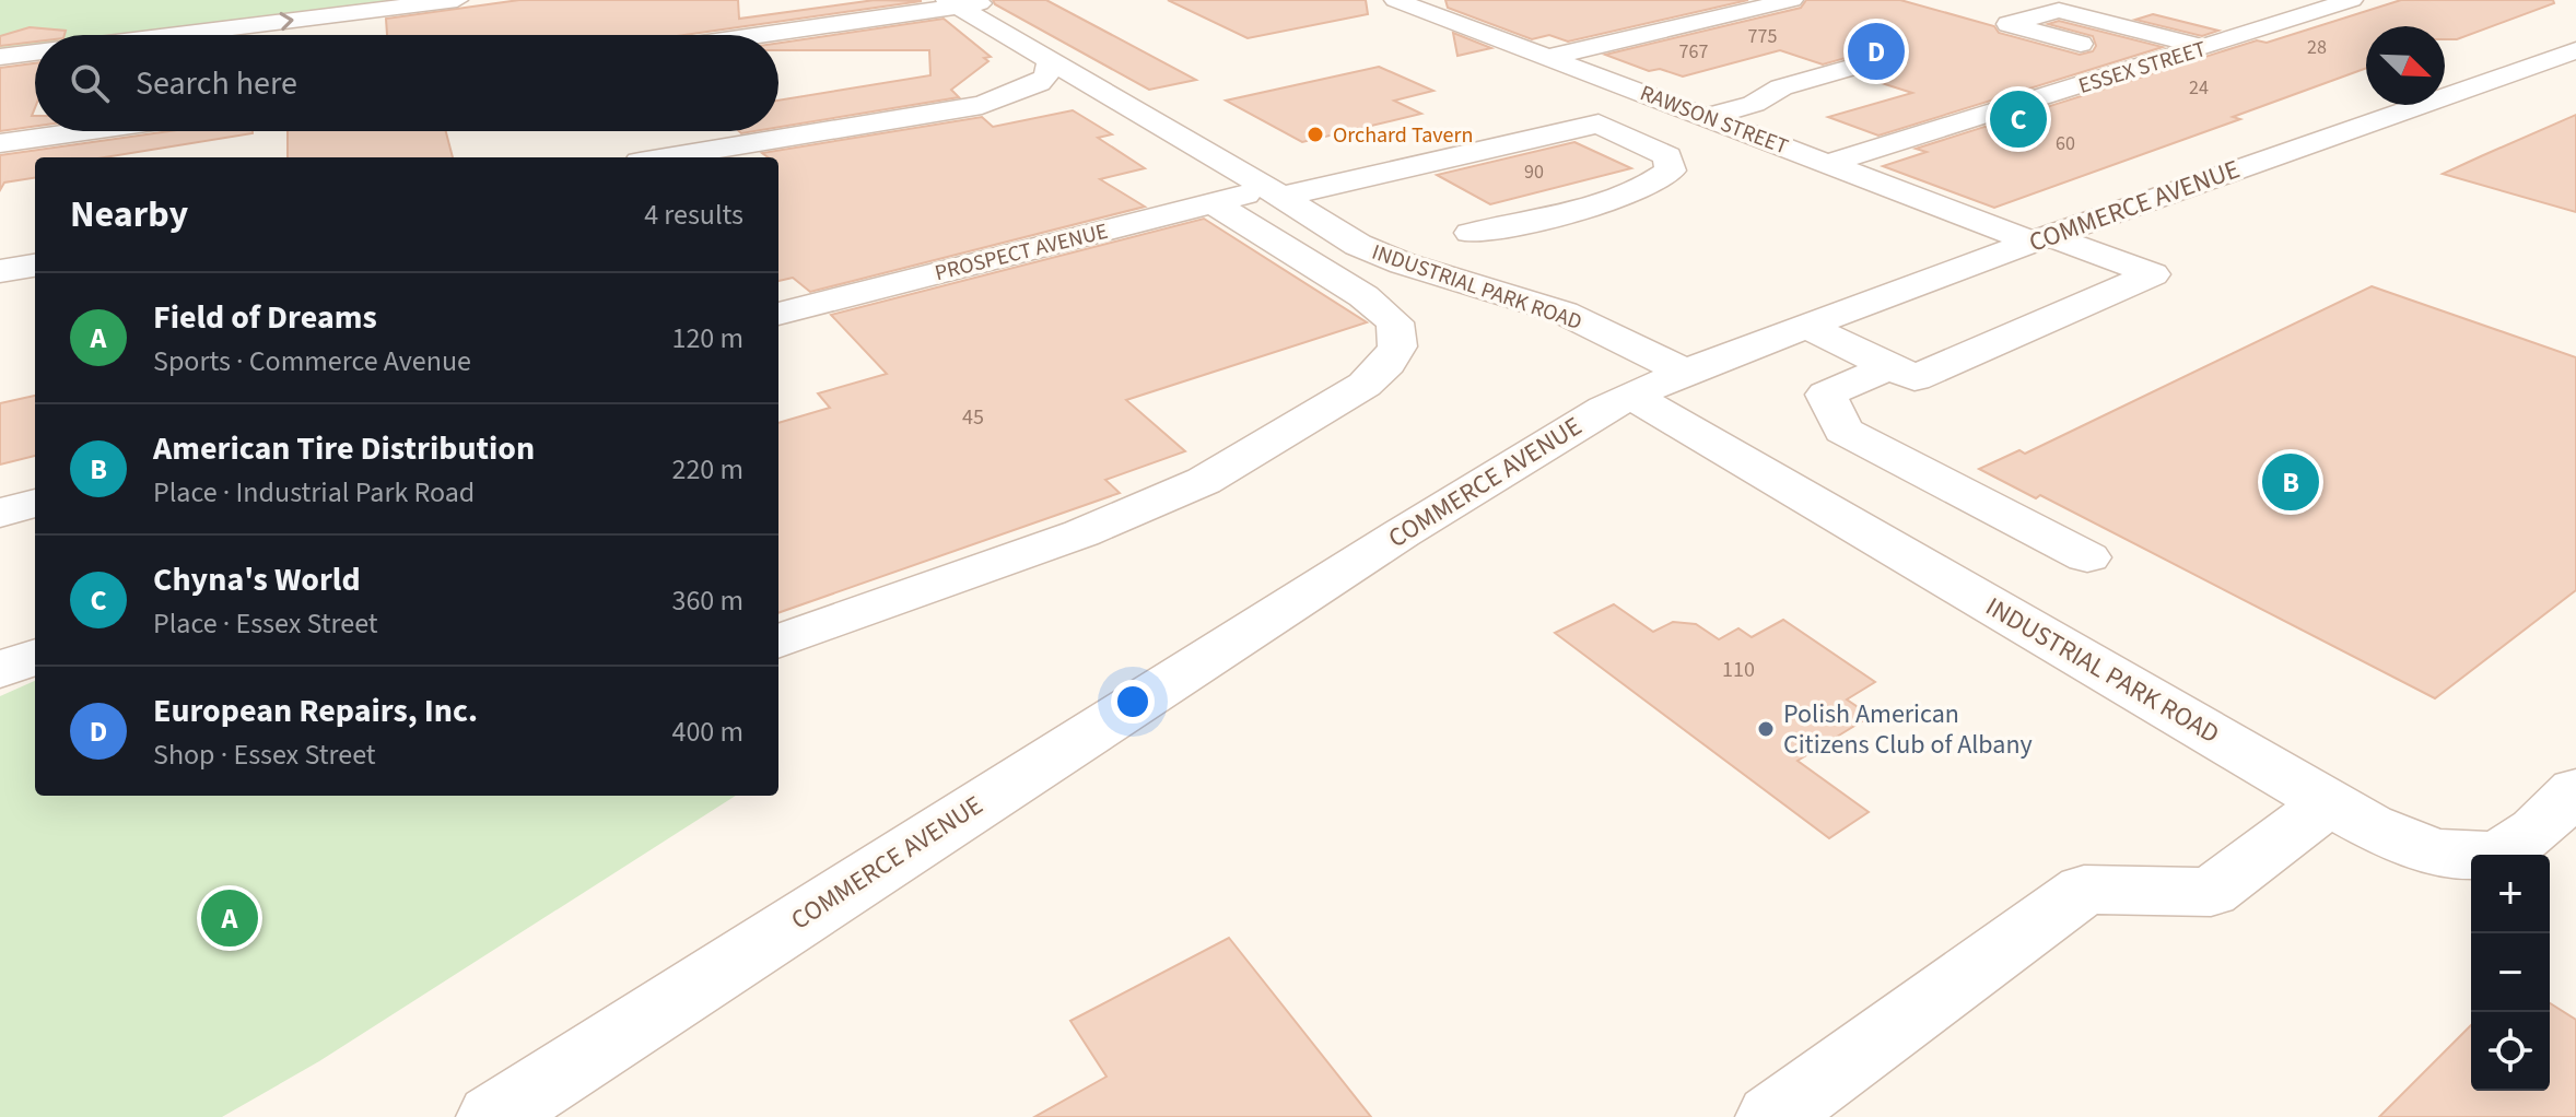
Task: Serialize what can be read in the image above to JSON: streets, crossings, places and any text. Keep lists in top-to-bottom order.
{
  "streets": {
    "street": [
      "ESSEX STREET",
      "RAWSON STREET",
      "COMMERCE AVENUE",
      "PROSPECT AVENUE",
      "INDUSTRIAL PARK ROAD"
    ]
  },
  "crossings": [
    ["ESSEX STREET", "RAWSON STREET"],
    ["RAWSON STREET", "COMMERCE AVENUE"],
    ["COMMERCE AVENUE", "INDUSTRIAL PARK ROAD"],
    ["PROSPECT AVENUE", "INDUSTRIAL PARK ROAD"]
  ],
  "places": ["Orchard Tavern", "Polish American Citizens Club of Albany"],
  "house_numbers": [
    "775",
    "28",
    "767",
    "24",
    "60",
    "90",
    "45",
    "110"
  ],
  "north": "bottom right",
  "page": {
    "pins": [
      "D",
      "C",
      "B",
      "A"
    ],
    "search": "Search here",
    "heading": ["Nearby", "4 results"],
    "list": [
      {
        "mark": "A",
        "name": "Field of Dreams",
        "note": "Sports · Commerce Avenue",
        "value": "120 m"
      },
      {
        "mark": "B",
        "name": "American Tire Distribution",
        "note": "Place · Industrial Park Road",
        "value": "220 m"
      },
      {
        "mark": "C",
        "name": "Chyna's World",
        "note": "Place · Essex Street",
        "value": "360 m"
      },
      {
        "mark": "D",
        "name": "European Repairs, Inc.",
        "note": "Shop · Essex Street",
        "value": "400 m"
      }
    ],
    "map_buttons": ["+", "−"]
  }
}
